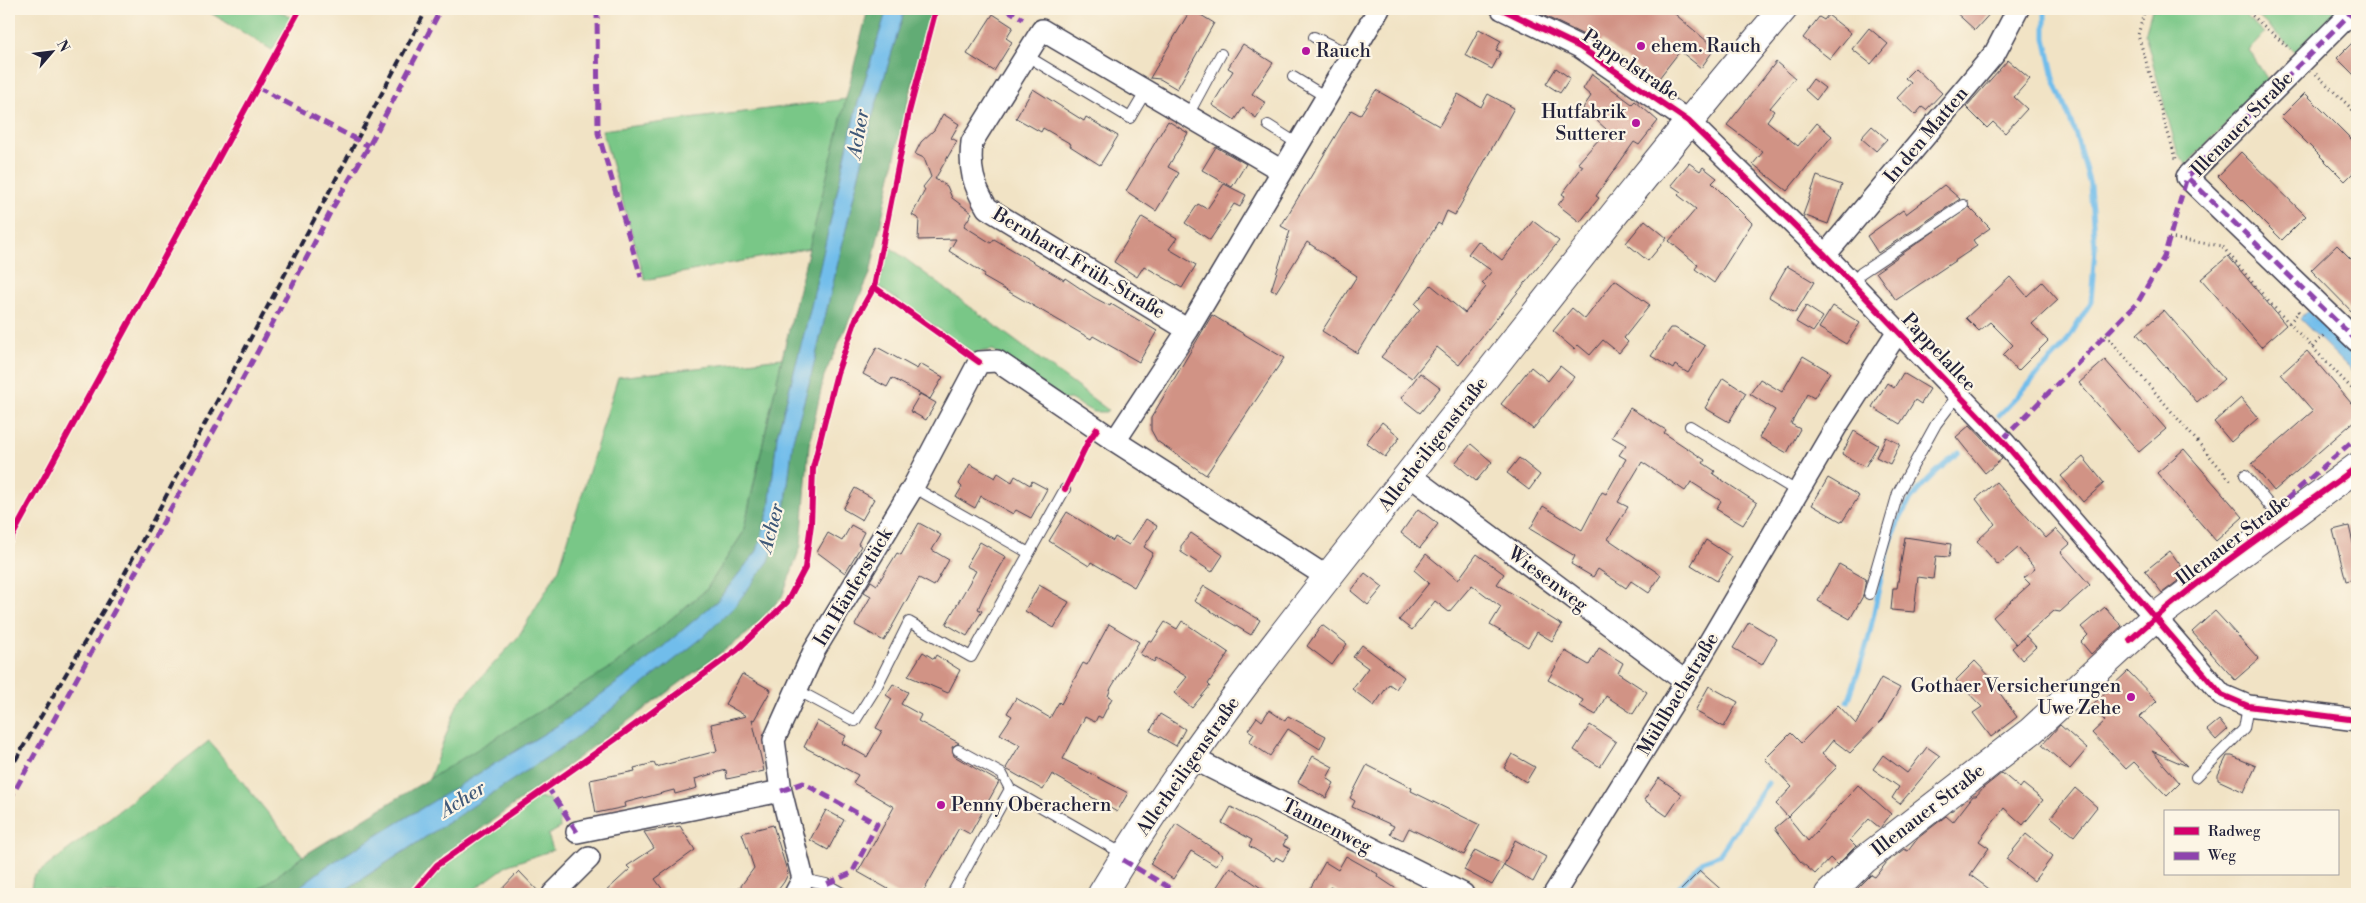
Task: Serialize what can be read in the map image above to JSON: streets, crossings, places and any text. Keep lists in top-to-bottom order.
{
  "streets": {
    "street": [
      "Pappelstraße",
      "Illenauer Straße",
      "In den Matten",
      "Bernhard-Früh-Straße",
      "Pappelallee",
      "Allerheiligenstraße",
      "Wiesenweg",
      "Im Hänferstück",
      "Mühlbachstraße",
      "Tannenweg"
    ]
  },
  "crossings": [
    ["Pappelstraße", "Pappelallee"],
    ["Pappelstraße", "Allerheiligenstraße"],
    ["Illenauer Straße", "Pappelallee"],
    ["In den Matten", "Pappelallee"],
    ["Pappelallee", "Allerheiligenstraße"],
    ["Pappelallee", "Mühlbachstraße"],
    ["Allerheiligenstraße", "Wiesenweg"],
    ["Allerheiligenstraße", "Tannenweg"],
    ["Wiesenweg", "Mühlbachstraße"]
  ],
  "water": ["Acher"],
  "places": [
    "ehem. Rauch",
    "Rauch",
    "Hutfabrik Sutterer",
    "Gothaer Versicherungen Uwe Zehe",
    "Penny Oberachern"
  ],
  "legend": ["Radweg", "Weg"],
  "north": "top right"
}
